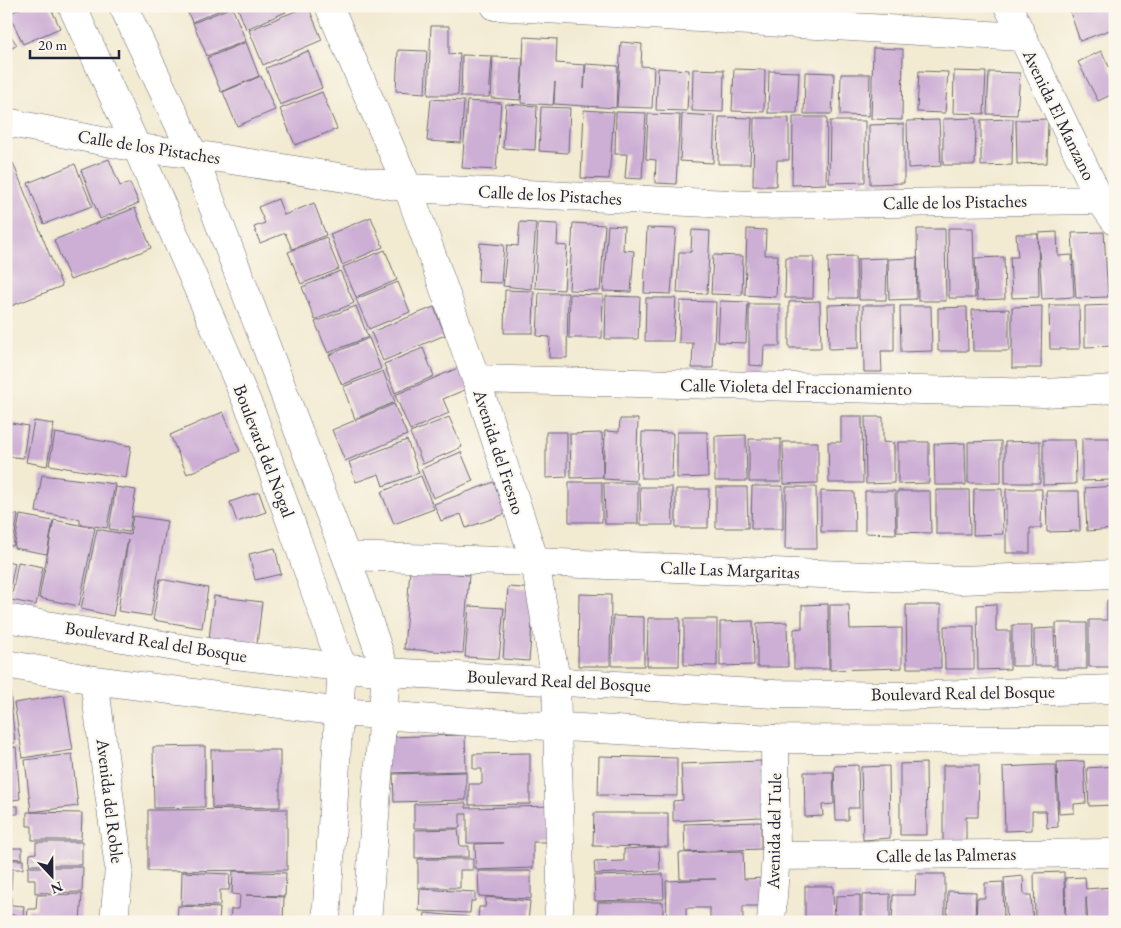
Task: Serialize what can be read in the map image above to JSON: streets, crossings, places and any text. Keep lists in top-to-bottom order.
{
  "streets": {
    "street": [
      "Avenida El Manzano",
      "Calle de los Pistaches",
      "Calle Violeta del Fraccionamiento",
      "Boulevard del Nogal",
      "Avenida del Fresno",
      "Calle Las Margaritas",
      "Boulevard Real del Bosque",
      "Avenida del Roble",
      "Avenida del Tule",
      "Calle de las Palmeras"
    ]
  },
  "crossings": [
    ["Avenida El Manzano", "Calle de los Pistaches"],
    ["Calle de los Pistaches", "Boulevard del Nogal"],
    ["Calle de los Pistaches", "Avenida del Fresno"],
    ["Calle Violeta del Fraccionamiento", "Avenida del Fresno"],
    ["Boulevard del Nogal", "Boulevard Real del Bosque"],
    ["Avenida del Fresno", "Calle Las Margaritas"],
    ["Avenida del Fresno", "Boulevard Real del Bosque"],
    ["Avenida del Tule", "Calle de las Palmeras"]
  ],
  "scale_bar": "20 m",
  "north": "bottom"
}
